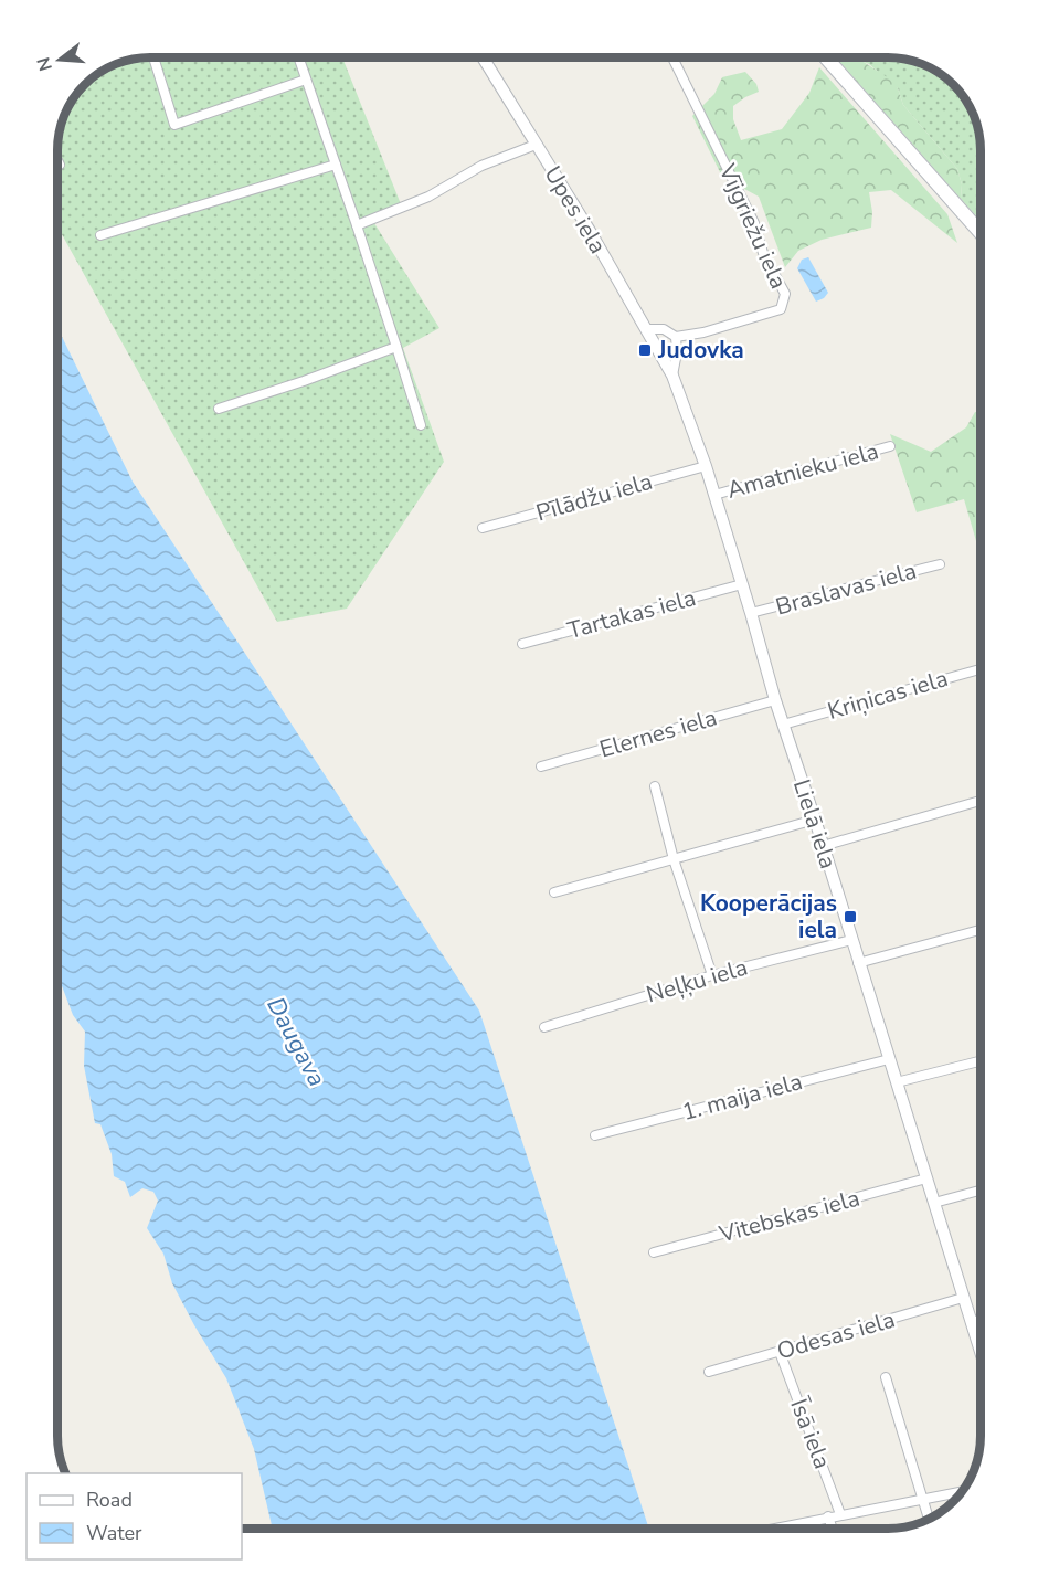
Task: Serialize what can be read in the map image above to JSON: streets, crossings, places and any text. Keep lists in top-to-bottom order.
{
  "streets": {
    "street": [
      "Upes iela",
      "Vījgriežu iela",
      "Amatnieku iela",
      "Pīlādžu iela",
      "Braslavas iela",
      "Tartakas iela",
      "Kriņicas iela",
      "Elernes iela",
      "Lielā iela",
      "Neļķu iela",
      "1. maija iela",
      "Vitebskas iela",
      "Odesas iela",
      "Īsā iela"
    ]
  },
  "crossings": [
    ["Upes iela", "Lielā iela"],
    ["Amatnieku iela", "Lielā iela"],
    ["Pīlādžu iela", "Lielā iela"],
    ["Braslavas iela", "Lielā iela"],
    ["Tartakas iela", "Lielā iela"],
    ["Kriņicas iela", "Lielā iela"],
    ["Elernes iela", "Lielā iela"],
    ["Lielā iela", "Neļķu iela"],
    ["Lielā iela", "1. maija iela"],
    ["Lielā iela", "Vitebskas iela"],
    ["Lielā iela", "Odesas iela"],
    ["Odesas iela", "Īsā iela"]
  ],
  "water": ["Daugava"],
  "places": {
    "transit": ["Judovka", "Kooperācijas iela"]
  },
  "legend": ["Road", "Water"],
  "north": "left"
}
